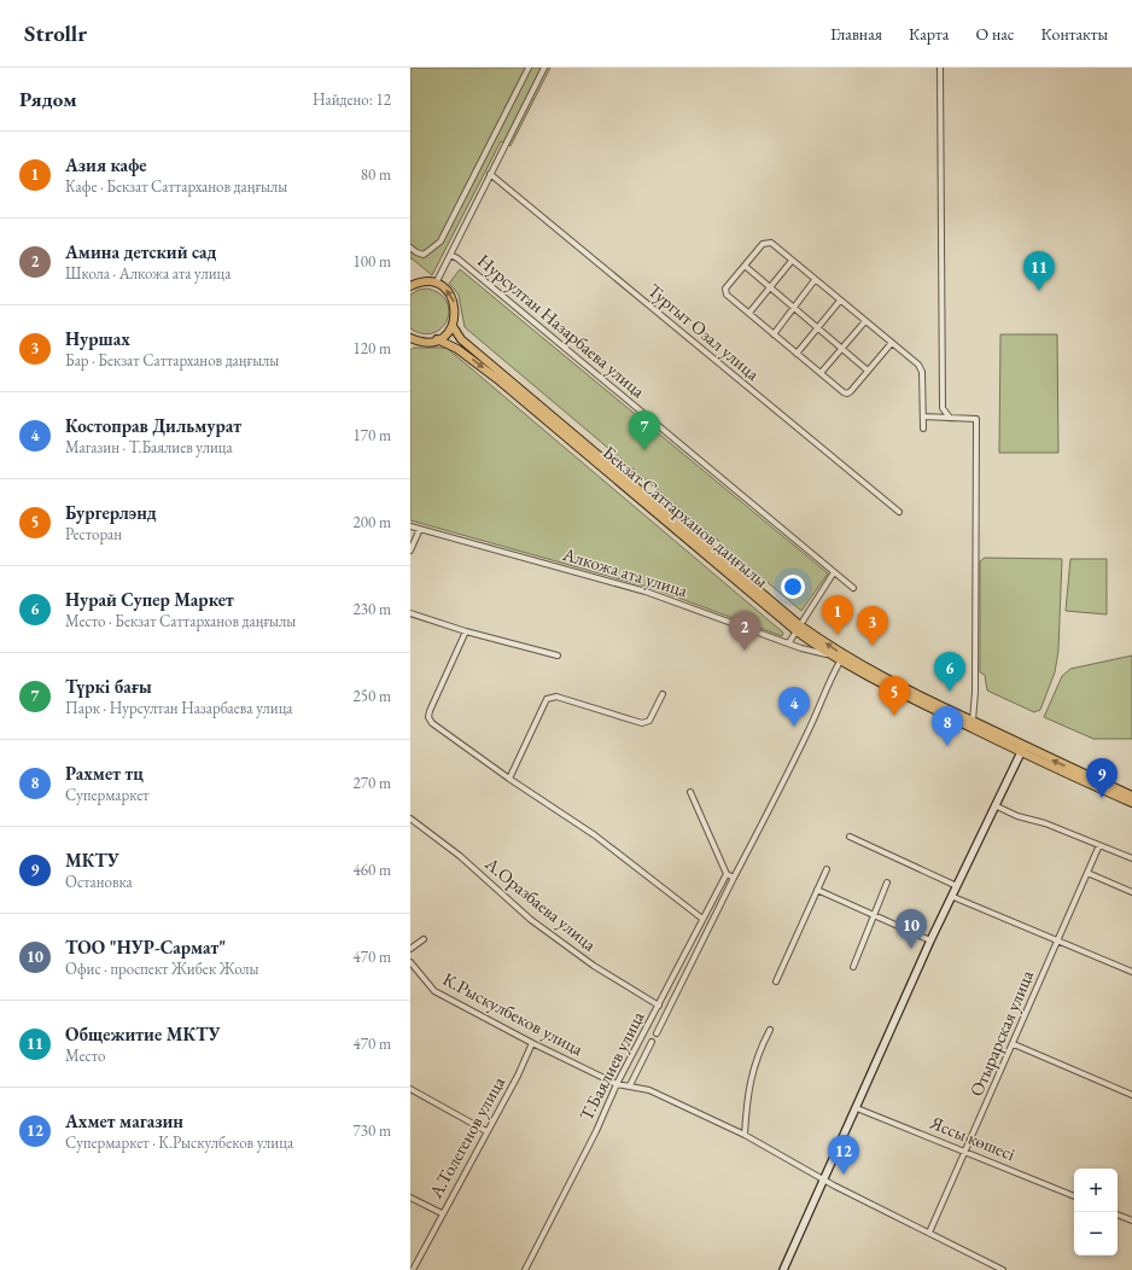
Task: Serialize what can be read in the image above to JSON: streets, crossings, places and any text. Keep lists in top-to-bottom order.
{
  "streets": {
    "main road": ["Бекзат Саттарханов даңғылы"],
    "street": [
      "Нурсултан Назарбаева улица",
      "Тургыт Озал улица",
      "Алкожа ата улица",
      "А.Оразбаева улица",
      "К.Рыскулбеков улица",
      "Отырарская улица",
      "Т.Баялиев улица",
      "А.Толегенов улица",
      "Яссы көшесі"
    ]
  },
  "crossings": [
    ["Бекзат Саттарханов даңғылы", "Алкожа ата улица"],
    ["Бекзат Саттарханов даңғылы", "Т.Баялиев улица"],
    ["А.Оразбаева улица", "Т.Баялиев улица"],
    ["К.Рыскулбеков улица", "Отырарская улица"],
    ["К.Рыскулбеков улица", "Т.Баялиев улица"],
    ["К.Рыскулбеков улица", "А.Толегенов улица"],
    ["Отырарская улица", "Яссы көшесі"]
  ],
  "page": {
    "header": "Strollr",
    "nav": [
      "Главная",
      "Карта",
      "О нас",
      "Контакты"
    ],
    "heading": ["Рядом", "Найдено: 12"],
    "list": [
      {
        "mark": "1",
        "name": "Азия кафе",
        "note": "Кафе · Бекзат Саттарханов даңғылы",
        "value": "80 m"
      },
      {
        "mark": "2",
        "name": "Амина детский сад",
        "note": "Школа · Алкожа ата улица",
        "value": "100 m"
      },
      {
        "mark": "3",
        "name": "Нуршах",
        "note": "Бар · Бекзат Саттарханов даңғылы",
        "value": "120 m"
      },
      {
        "mark": "4",
        "name": "Костоправ Дильмурат",
        "note": "Магазин · Т.Баялиев улица",
        "value": "170 m"
      },
      {
        "mark": "5",
        "name": "Бургерлэнд",
        "note": "Ресторан",
        "value": "200 m"
      },
      {
        "mark": "6",
        "name": "Нурай Супер Маркет",
        "note": "Место · Бекзат Саттарханов даңғылы",
        "value": "230 m"
      },
      {
        "mark": "7",
        "name": "Түркі бағы",
        "note": "Парк · Нурсултан Назарбаева улица",
        "value": "250 m"
      },
      {
        "mark": "8",
        "name": "Рахмет тц",
        "note": "Супермаркет",
        "value": "270 m"
      },
      {
        "mark": "9",
        "name": "МКТУ",
        "note": "Остановка",
        "value": "460 m"
      },
      {
        "mark": "10",
        "name": "ТОО \"НУР-Сармат\"",
        "note": "Офис · проспект Жибек Жолы",
        "value": "470 m"
      },
      {
        "mark": "11",
        "name": "Общежитие МКТУ",
        "note": "Место",
        "value": "470 m"
      },
      {
        "mark": "12",
        "name": "Ахмет магазин",
        "note": "Супермаркет · К.Рыскулбеков улица",
        "value": "730 m"
      }
    ],
    "pins": [
      "11",
      "7",
      "1",
      "3",
      "2",
      "6",
      "5",
      "4",
      "8",
      "9",
      "10",
      "12"
    ],
    "map_buttons": ["+", "−"]
  }
}
